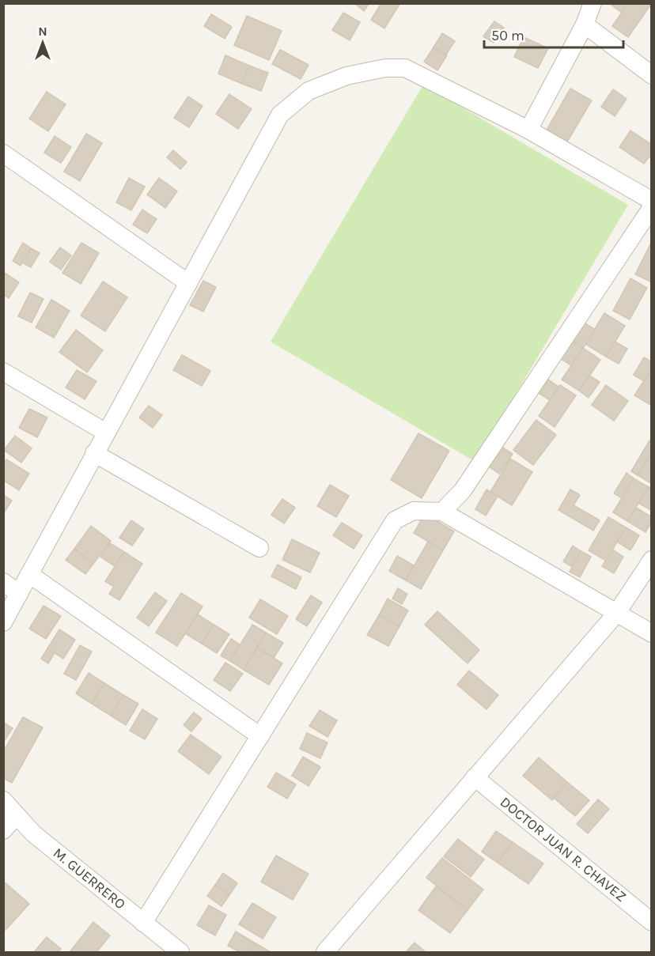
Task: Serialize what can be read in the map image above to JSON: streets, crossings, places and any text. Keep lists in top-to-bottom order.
{
  "streets": {
    "street": ["DOCTOR JUAN R. CHAVEZ", "M. GUERRERO"]
  },
  "scale_bar": "50 m",
  "north": "top"
}
